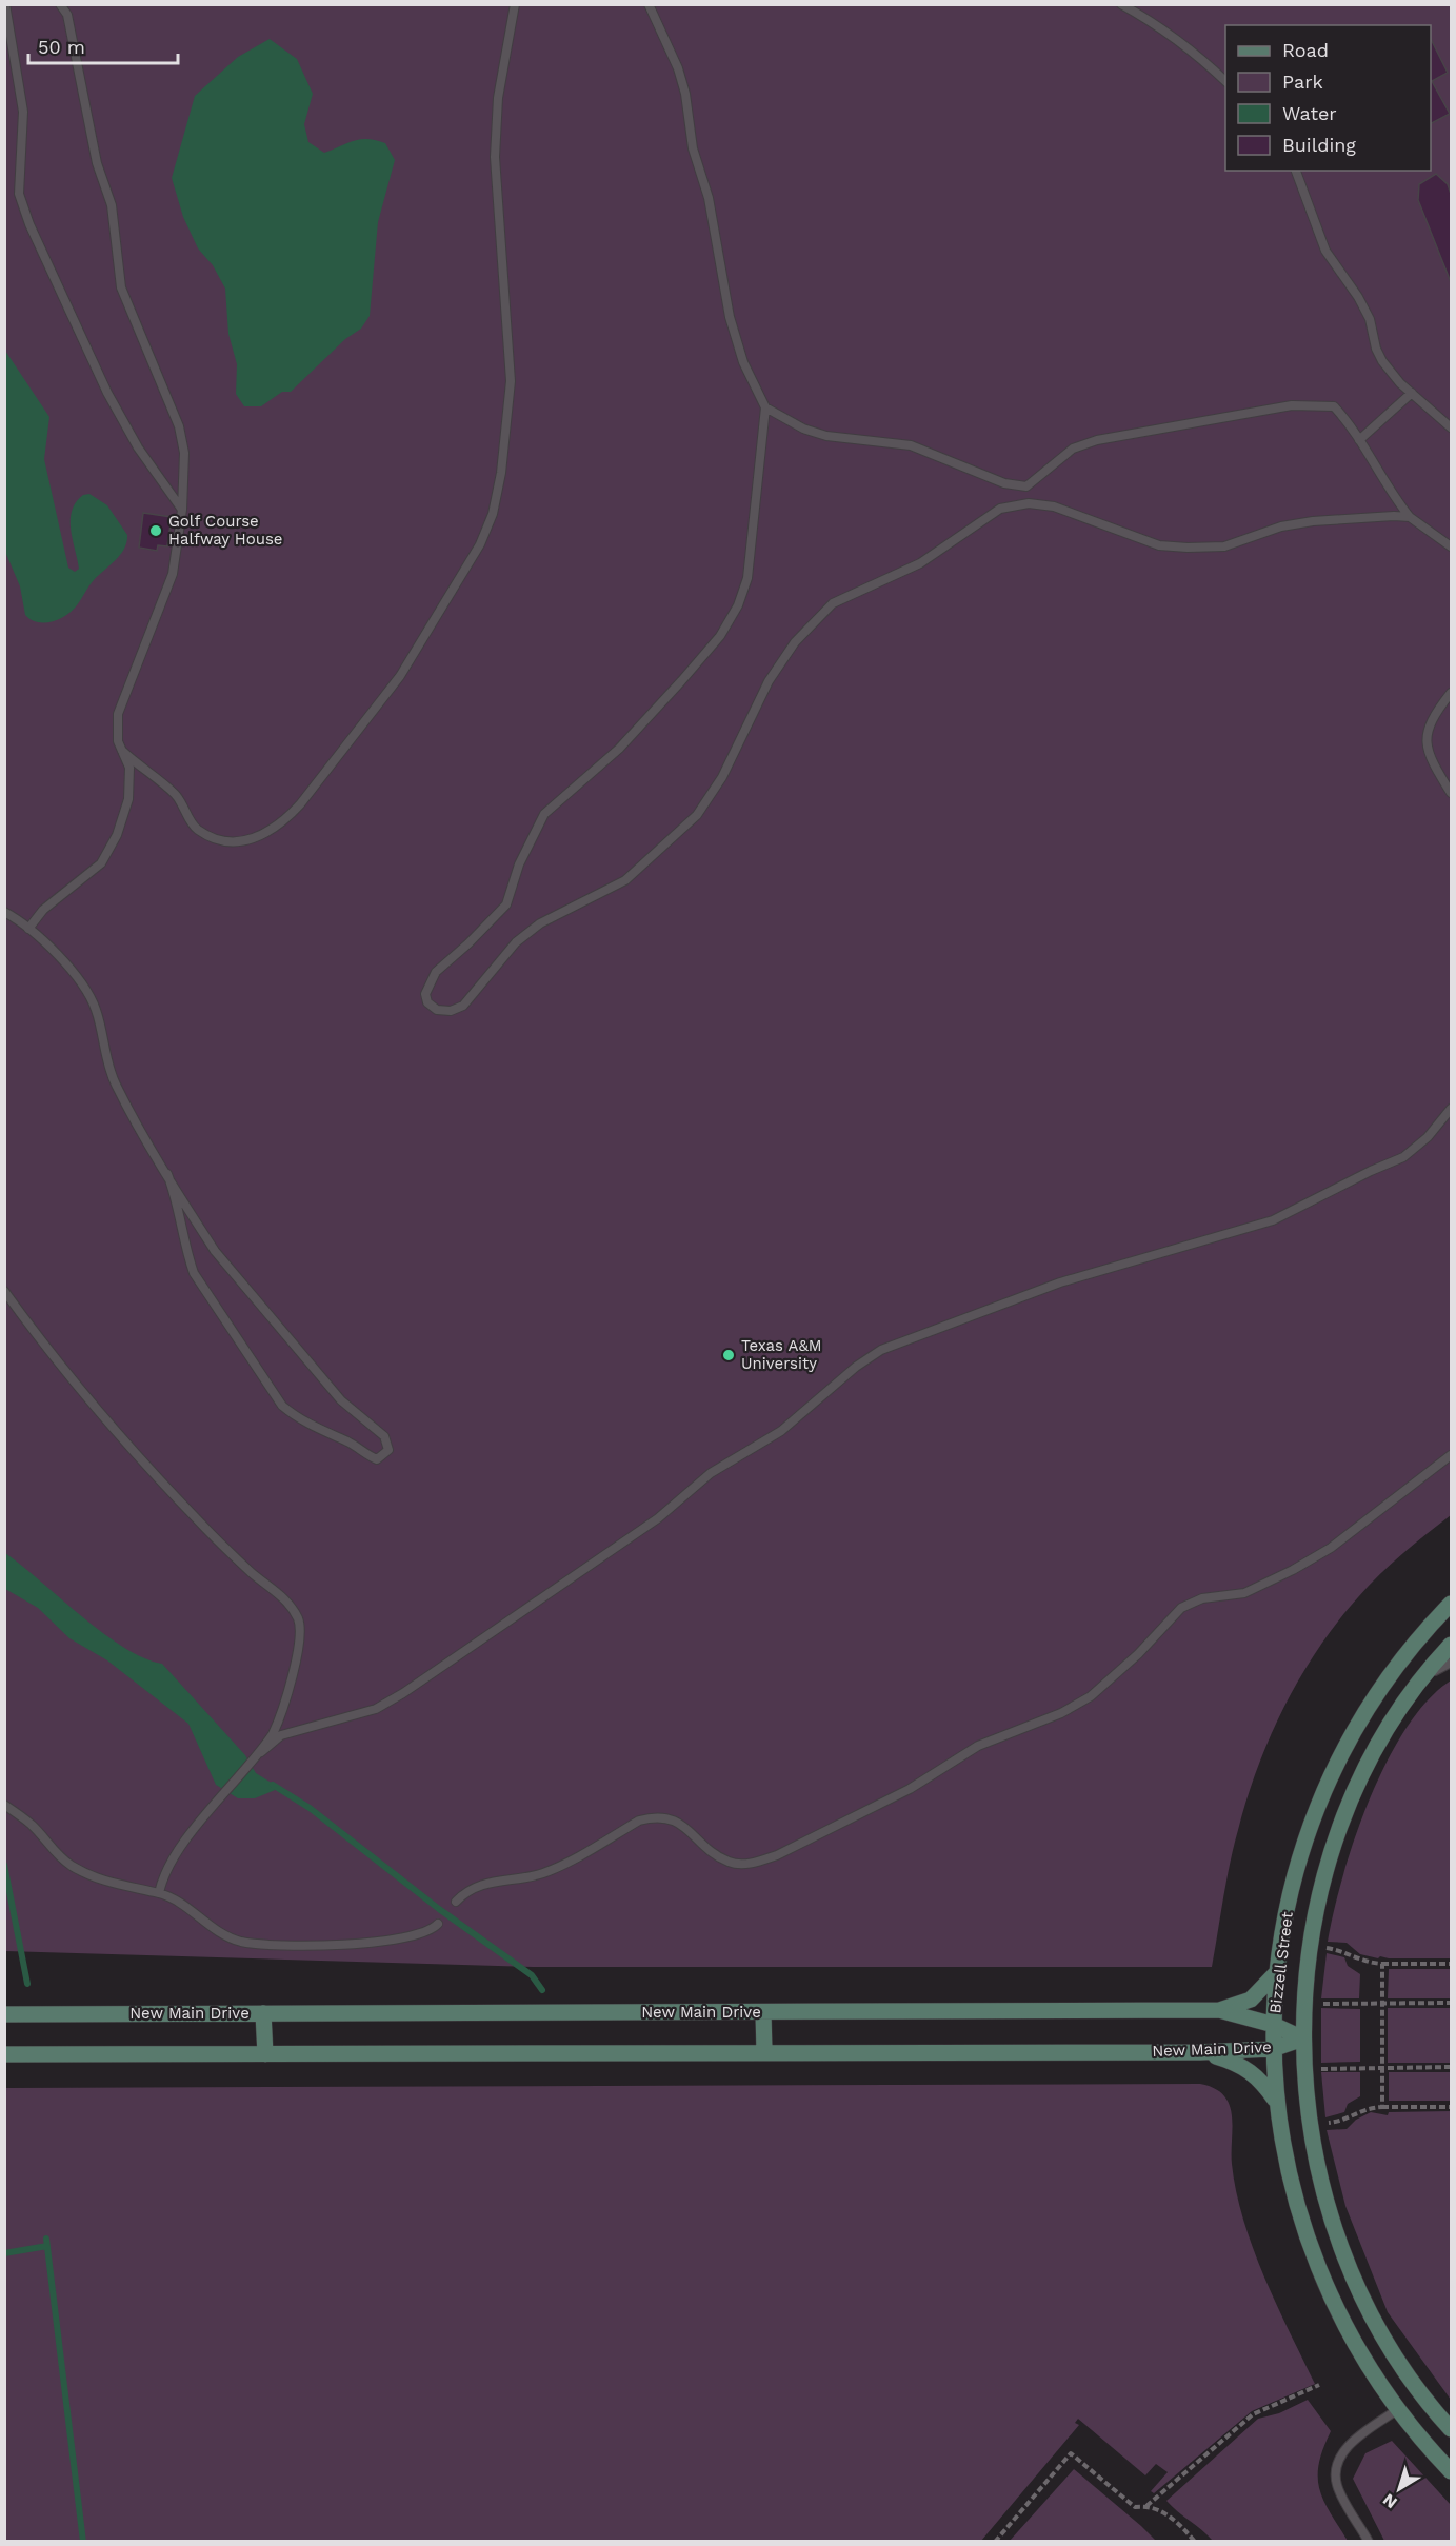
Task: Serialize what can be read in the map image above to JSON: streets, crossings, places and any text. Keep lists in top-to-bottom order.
{
  "streets": {
    "street": ["Bizzell Street", "New Main Drive"]
  },
  "crossings": [
    ["Bizzell Street", "New Main Drive"]
  ],
  "places": ["Golf Course Halfway House", "Texas A&M University"],
  "legend": [
    "Road",
    "Park",
    "Water",
    "Building"
  ],
  "scale_bar": "50 m",
  "north": "bottom left"
}
